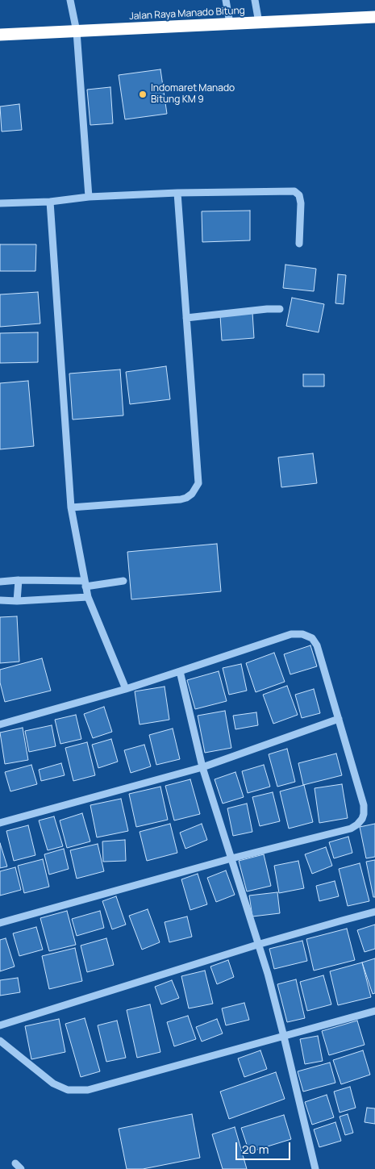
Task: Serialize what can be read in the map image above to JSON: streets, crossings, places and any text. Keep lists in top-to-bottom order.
{
  "streets": {
    "highway": ["Jalan Raya Manado Bitung"]
  },
  "places": ["Indomaret Manado Bitung KM 9"],
  "scale_bar": "20 m"
}
